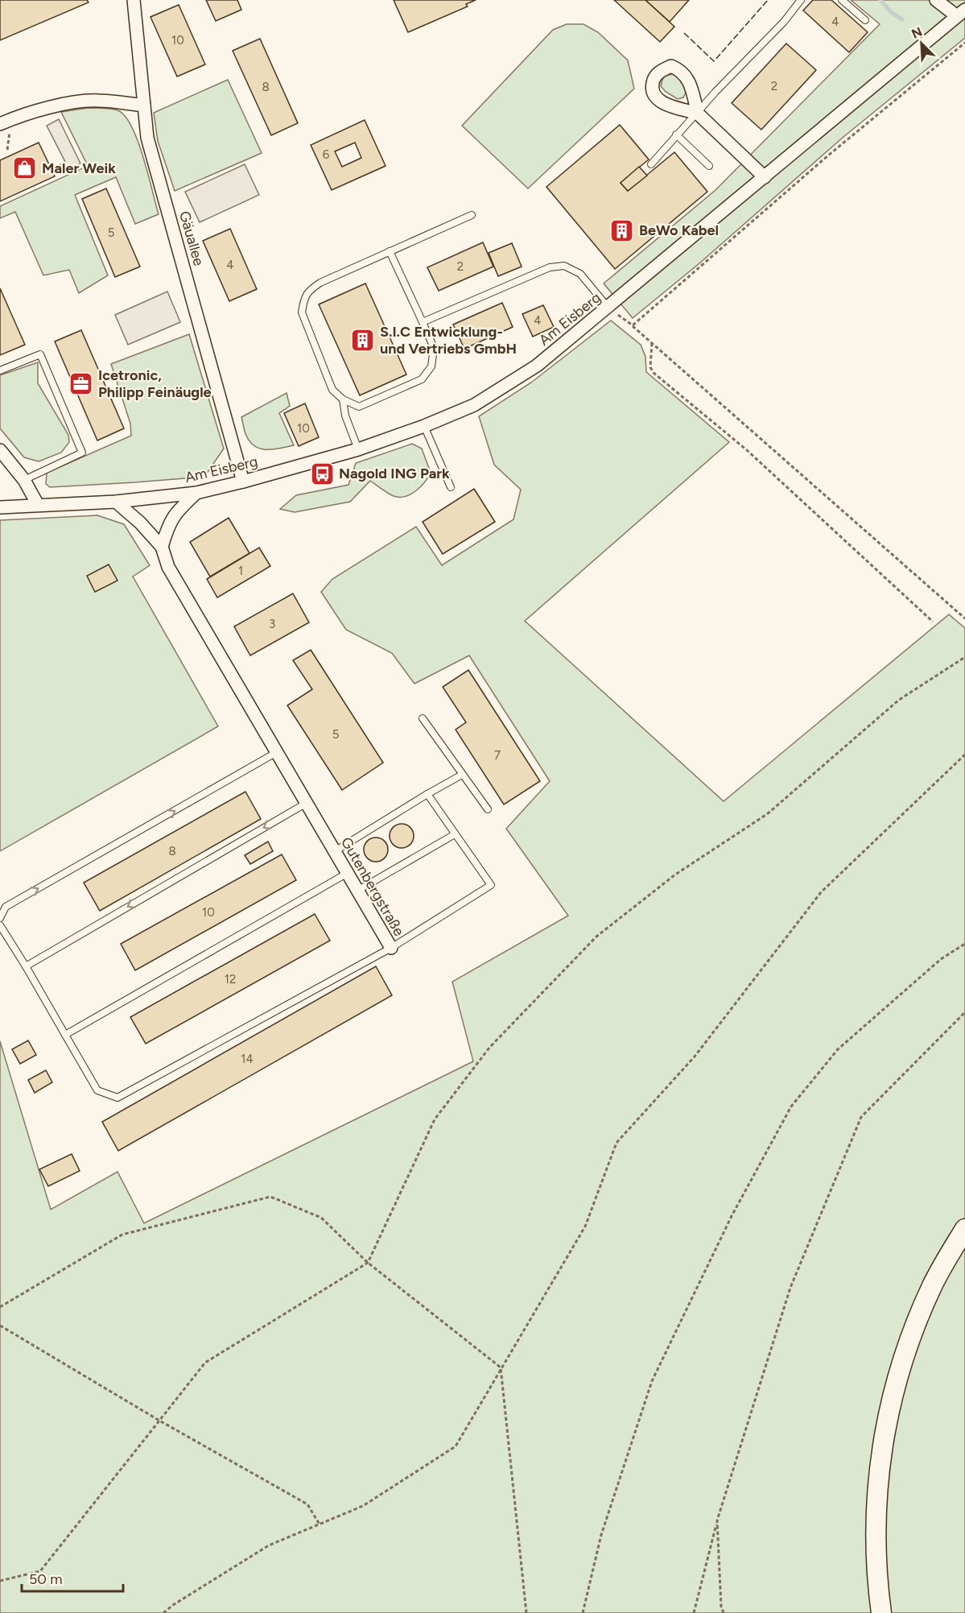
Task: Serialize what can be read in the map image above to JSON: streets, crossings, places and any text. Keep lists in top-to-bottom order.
{
  "streets": {
    "street": ["Gäuallee", "Am Eisberg", "Gutenbergstraße"]
  },
  "crossings": [
    ["Gäuallee", "Am Eisberg"],
    ["Am Eisberg", "Gutenbergstraße"]
  ],
  "places": {
    "shop": ["Maler Weik"],
    "building": ["BeWo Kabel", "S.I.C Entwicklung- und Vertriebs GmbH"],
    "office": ["Icetronic, Philipp Feinäugle"],
    "bus stop": ["Nagold ING Park"]
  },
  "house_numbers": [
    "4",
    "10",
    "2",
    "8",
    "6",
    "5",
    "4",
    "2",
    "4",
    "10",
    "1",
    "3",
    "5",
    "7",
    "8",
    "10",
    "12",
    "14"
  ],
  "scale_bar": "50 m",
  "north": "top left"
}
